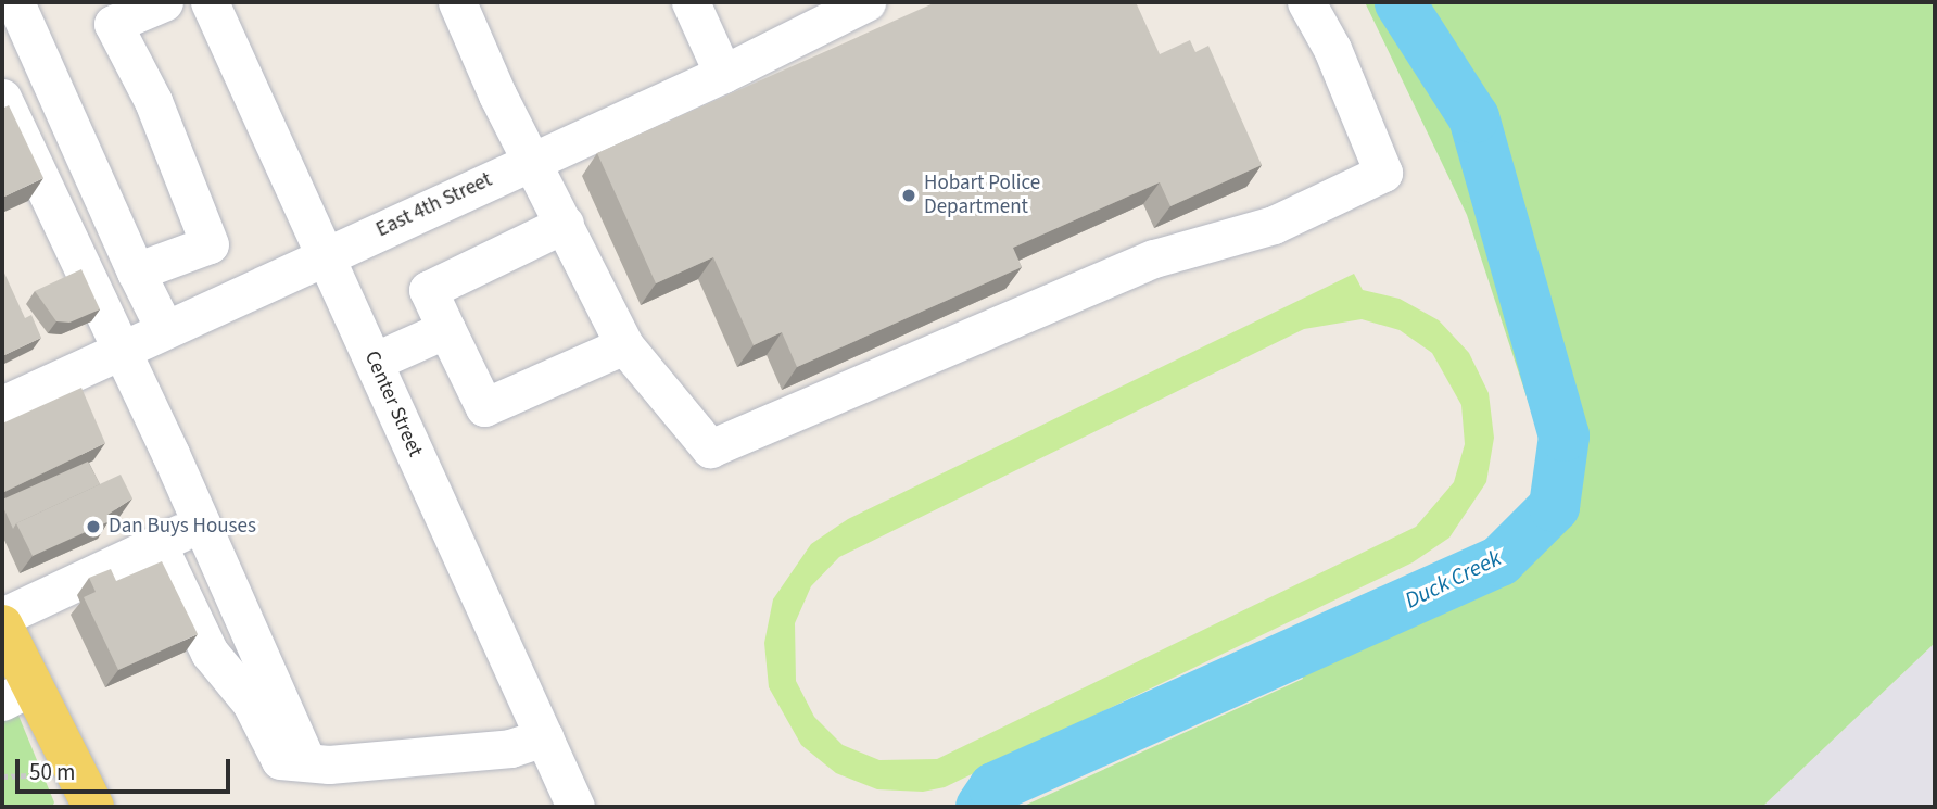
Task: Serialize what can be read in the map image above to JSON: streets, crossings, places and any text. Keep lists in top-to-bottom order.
{
  "streets": {
    "street": ["East 4th Street", "Center Street"]
  },
  "crossings": [
    ["East 4th Street", "Center Street"]
  ],
  "water": ["Duck Creek"],
  "places": ["Hobart Police Department", "Dan Buys Houses"],
  "scale_bar": "50 m"
}
